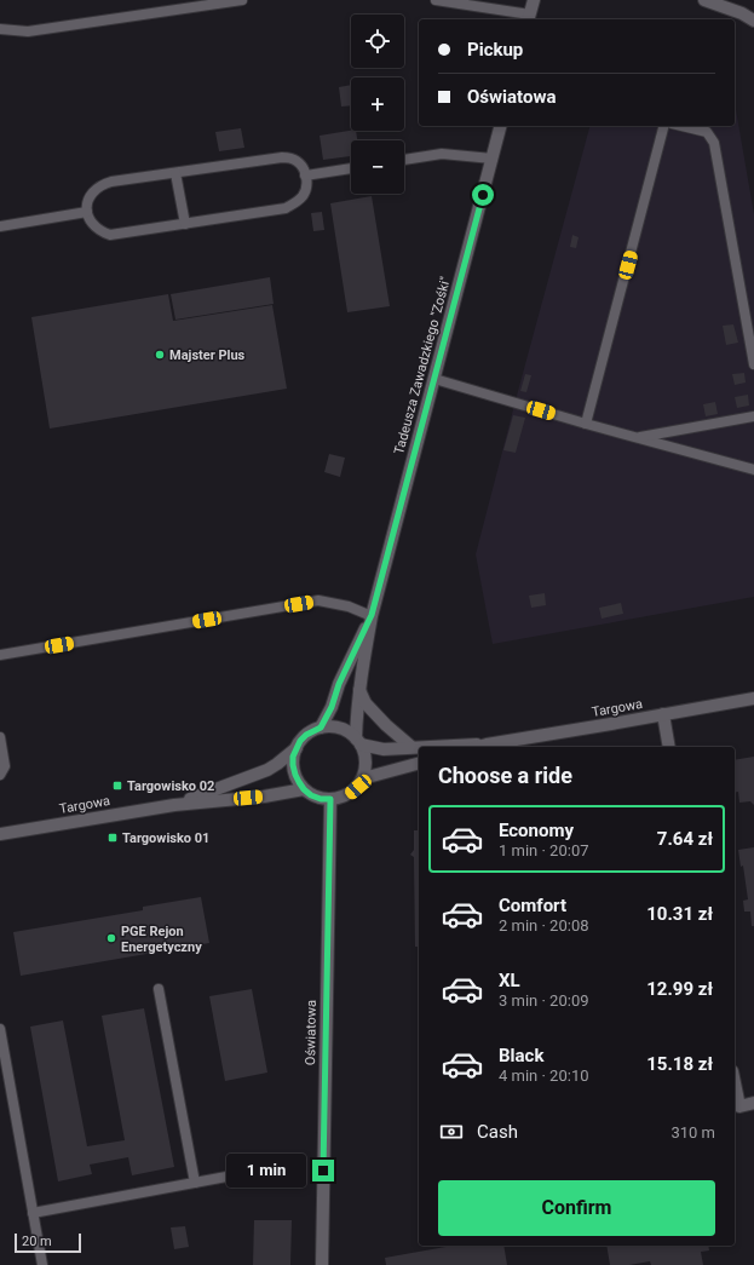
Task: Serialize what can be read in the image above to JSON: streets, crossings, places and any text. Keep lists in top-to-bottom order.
{
  "streets": {
    "street": ["Tadeusza Zawadzkiego \"Zośki\"", "Targowa", "Oświatowa"]
  },
  "crossings": [
    ["Tadeusza Zawadzkiego \"Zośki\"", "Targowa"],
    ["Tadeusza Zawadzkiego \"Zośki\"", "Oświatowa"],
    ["Targowa", "Oświatowa"]
  ],
  "places": {
    "other": ["Majster Plus", "PGE Rejon Energetyczny"],
    "transit": ["Targowisko 02", "Targowisko 01"]
  },
  "scale_bar": "20 m",
  "page": {
    "map_buttons": ["+", "−"],
    "banner": ["Pickup", "Oświatowa"],
    "heading": "Choose a ride",
    "list": [
      {
        "name": "Economy",
        "note": "1 min · 20:07",
        "value": "7.64 zł"
      },
      {
        "name": "Comfort",
        "note": "2 min · 20:08",
        "value": "10.31 zł"
      },
      {
        "name": "XL",
        "note": "3 min · 20:09",
        "value": "12.99 zł"
      },
      {
        "name": "Black",
        "note": "4 min · 20:10",
        "value": "15.18 zł"
      }
    ],
    "pay": ["Cash", "310 m"],
    "bubble": "1 min",
    "buttons": "Confirm",
    "scale": "20 m"
  }
}
